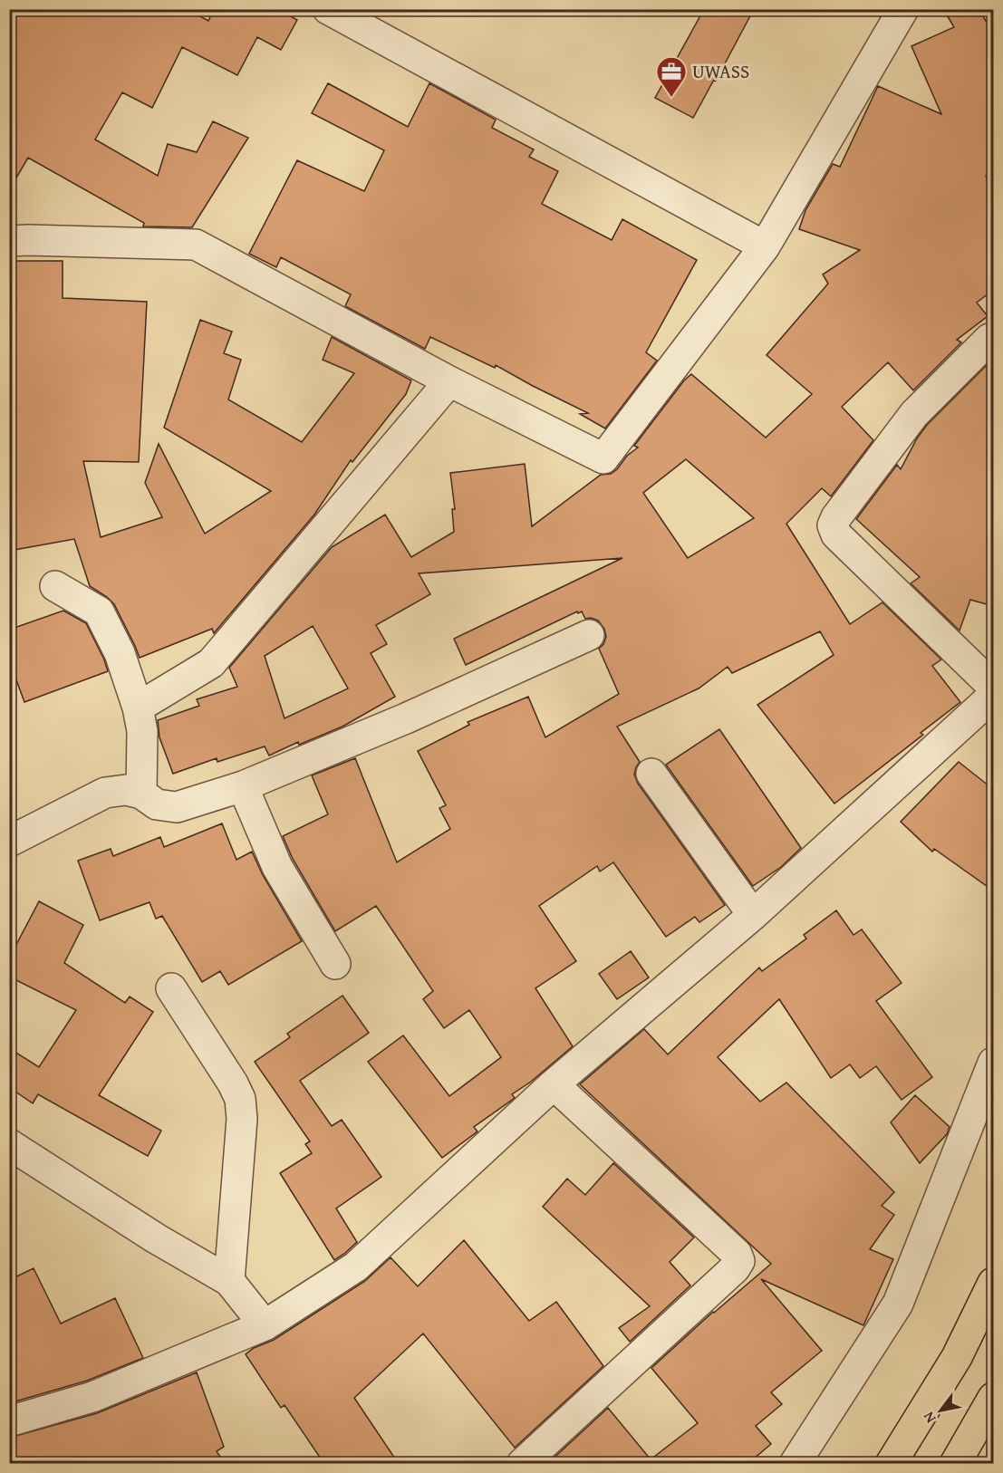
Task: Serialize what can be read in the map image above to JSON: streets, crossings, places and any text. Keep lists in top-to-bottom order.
{
  "places": {
    "office": ["UWASS"]
  },
  "north": "bottom left"
}
